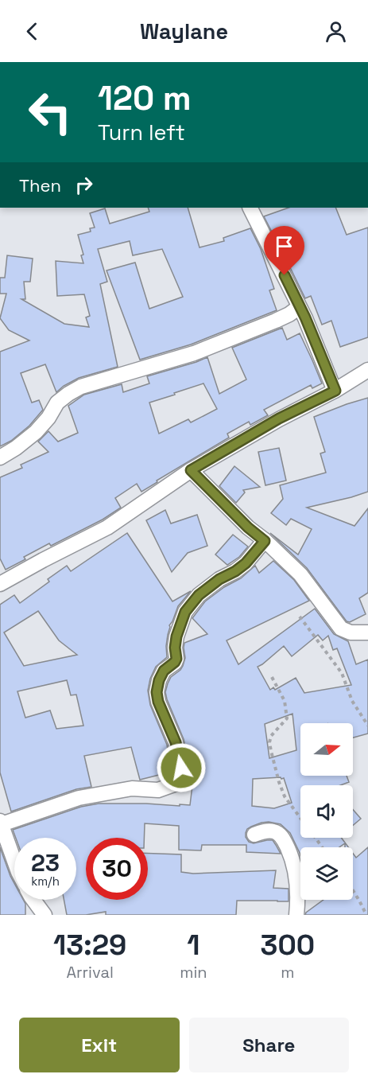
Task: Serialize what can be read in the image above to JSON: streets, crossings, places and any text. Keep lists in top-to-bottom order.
{
  "north": "right",
  "page": {
    "header": "Waylane",
    "turn": ["120 m", "Turn left"],
    "then": "Then",
    "speed": "23 km/h",
    "limit": "30",
    "eta": [
      "13:29",
      "Arrival",
      "1",
      "min",
      "300",
      "m"
    ],
    "buttons": ["Exit", "Share"]
  }
}
